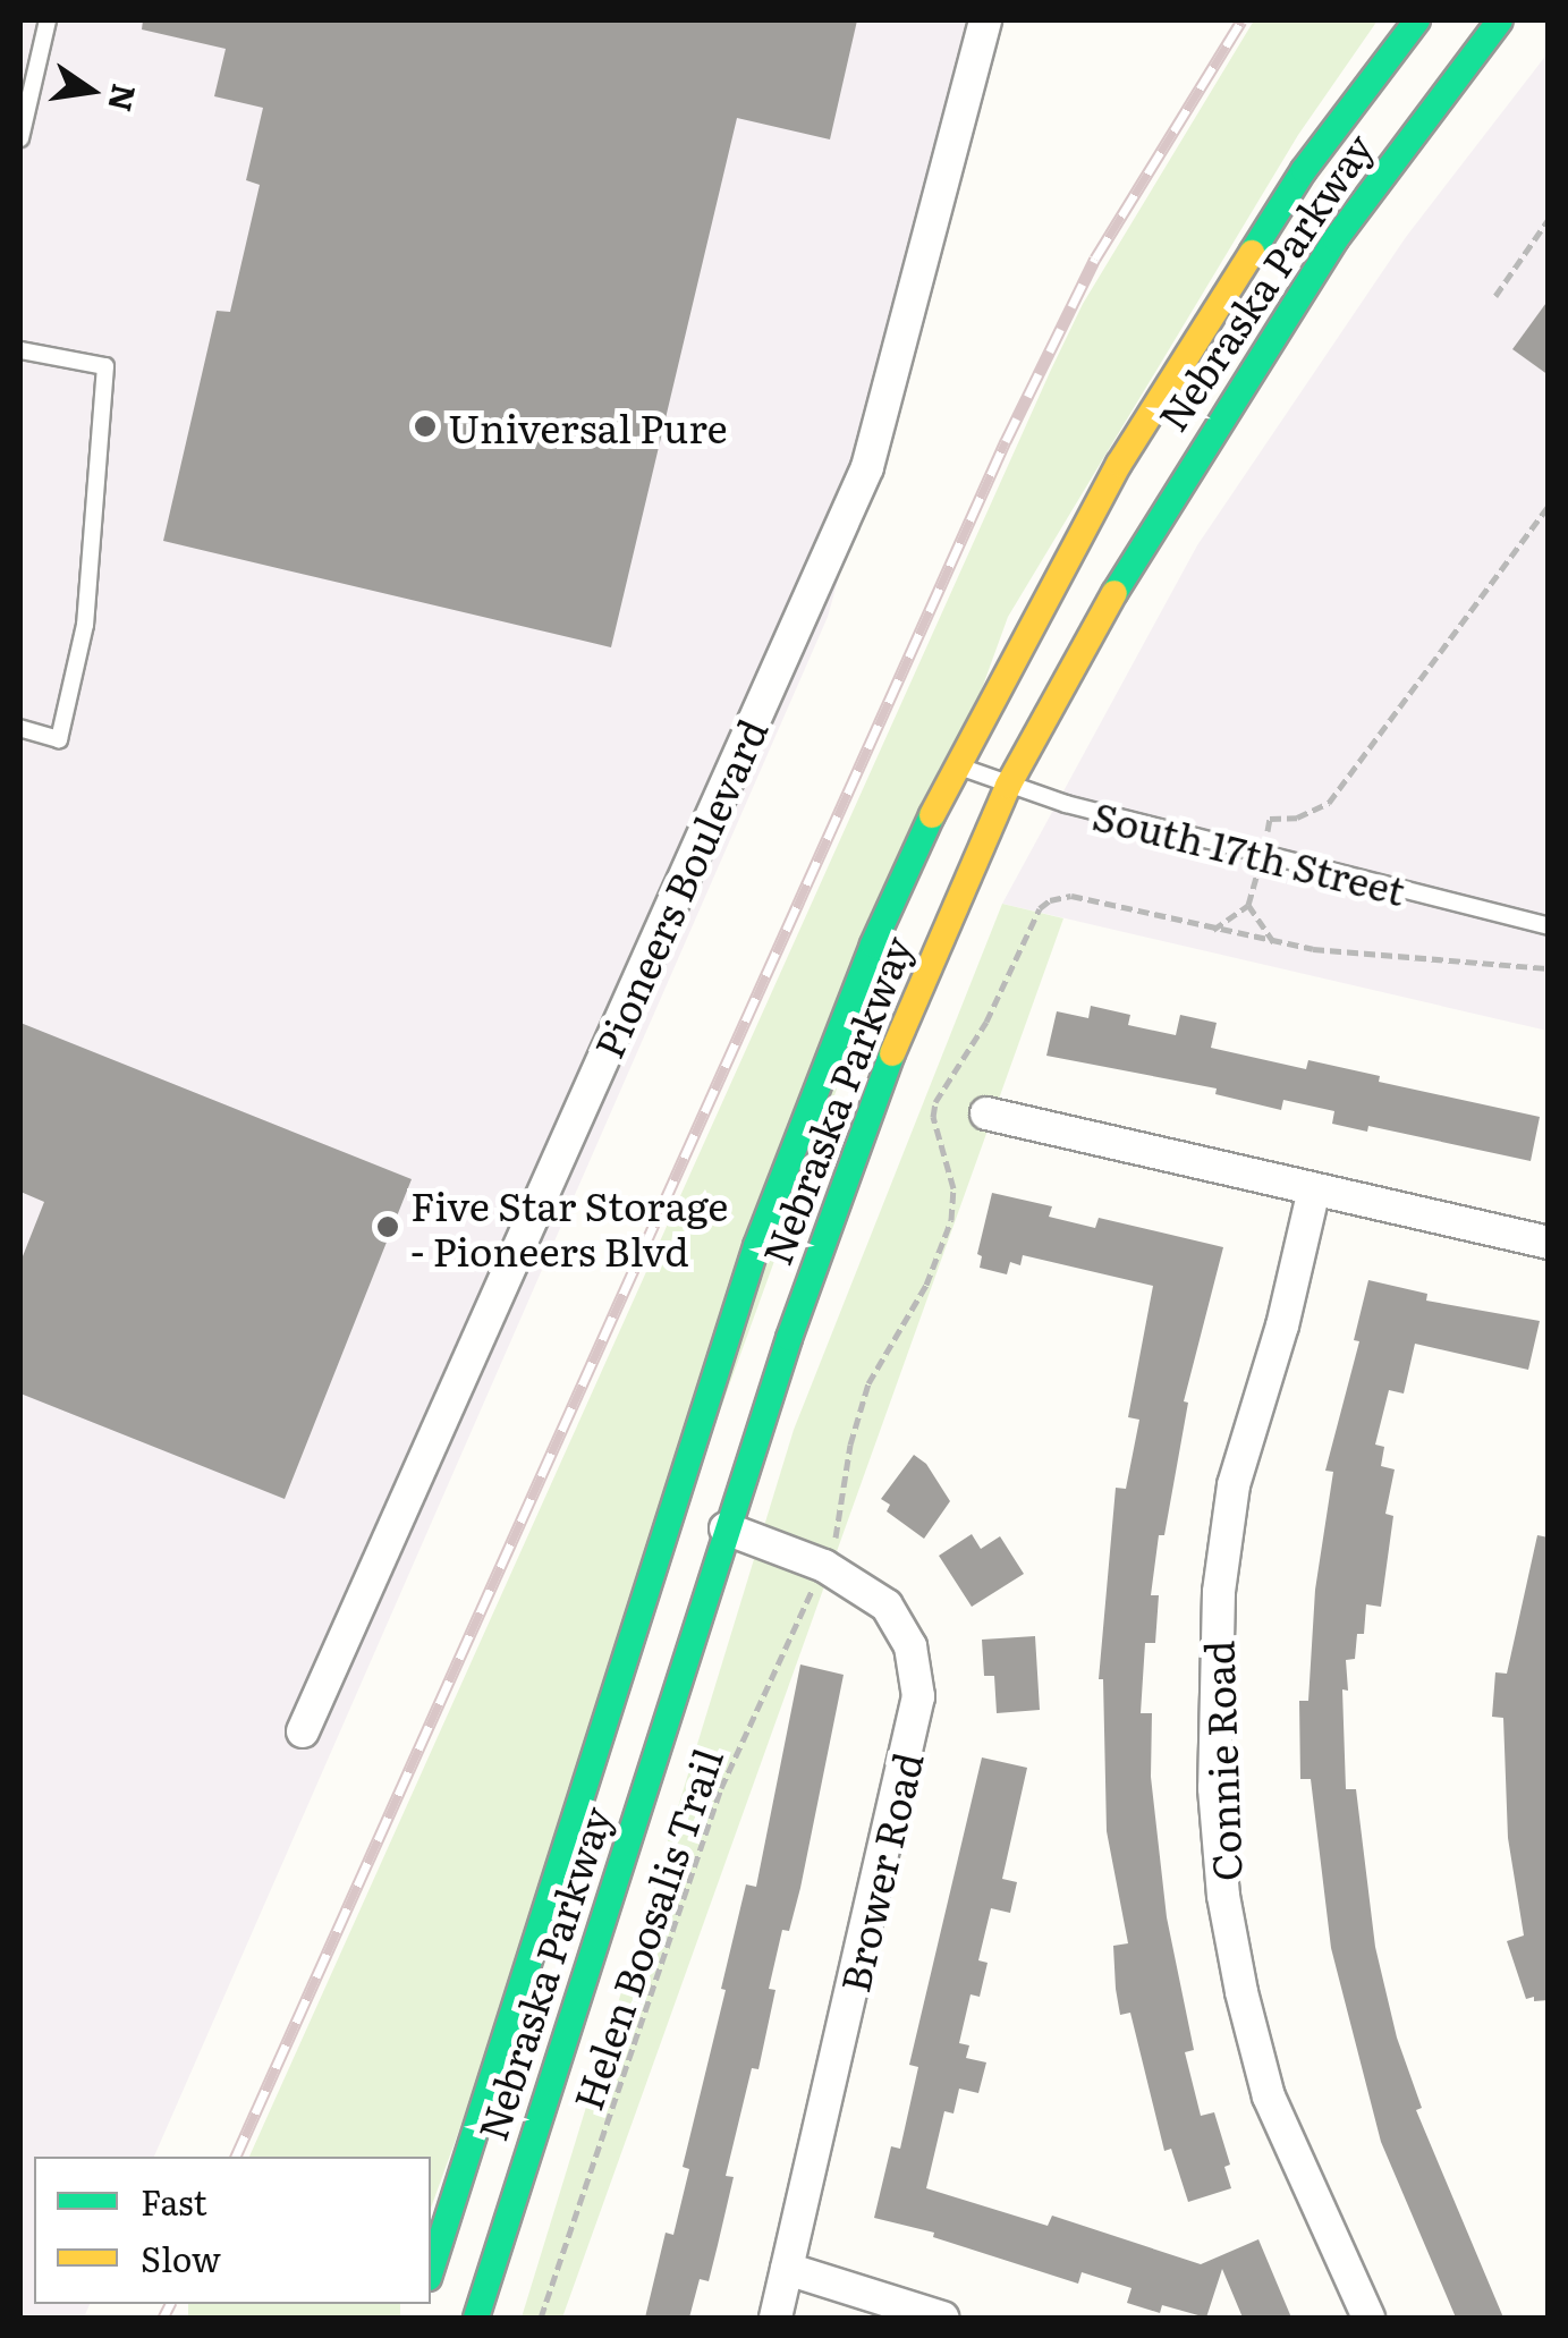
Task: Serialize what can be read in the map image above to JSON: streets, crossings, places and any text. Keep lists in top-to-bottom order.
{
  "streets": {
    "main road": ["Nebraska Parkway"],
    "street": ["Pioneers Boulevard", "Connie Road", "Brower Road"],
    "lane": ["South 17th Street"],
    "path": ["Helen Boosalis Trail"]
  },
  "crossings": [
    ["Nebraska Parkway", "South 17th Street"],
    ["Nebraska Parkway", "Brower Road"],
    ["Brower Road", "Helen Boosalis Trail"]
  ],
  "places": ["Universal Pure", "Five Star Storage - Pioneers Blvd"],
  "legend": ["Fast", "Slow"],
  "north": "right"
}
